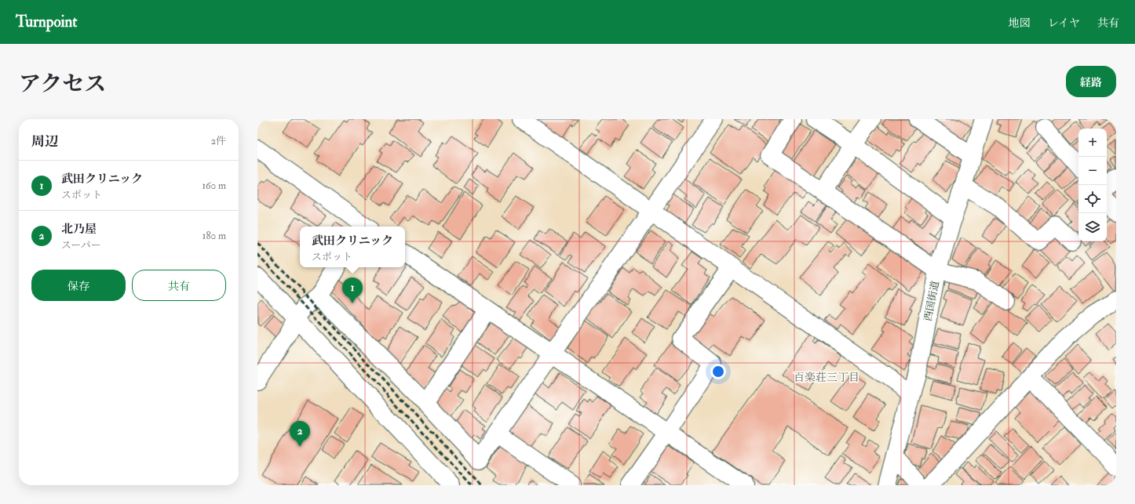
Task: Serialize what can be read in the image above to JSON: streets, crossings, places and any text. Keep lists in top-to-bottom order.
{
  "streets": {
    "street": ["西国街道"]
  },
  "districts": ["百楽荘三丁目"],
  "page": {
    "header": "Turnpoint",
    "nav": ["地図", "レイヤ", "共有"],
    "title": "アクセス",
    "buttons": [
      "経路",
      ["保存", "共有"]
    ],
    "heading": ["周辺", "2件"],
    "map_buttons": ["+", "−"],
    "list": [
      {
        "mark": "1",
        "name": "武田クリニック",
        "note": "スポット",
        "value": "160 m"
      },
      {
        "mark": "2",
        "name": "北乃屋",
        "note": "スーパー",
        "value": "180 m"
      }
    ],
    "popup": ["武田クリニック", "スポット"],
    "pins": ["1", "2"]
  }
}
